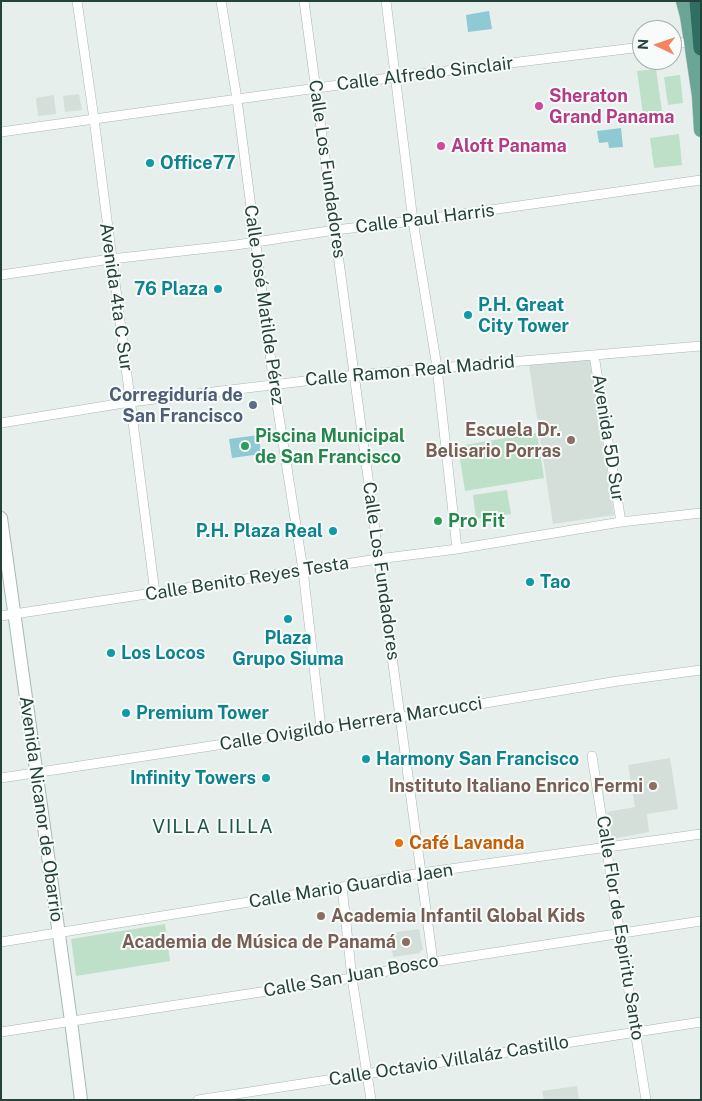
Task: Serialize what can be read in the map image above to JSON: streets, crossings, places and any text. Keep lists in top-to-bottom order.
{
  "streets": {
    "main road": ["Avenida Nicanor de Obarrio"],
    "street": [
      "Calle Alfredo Sinclair",
      "Calle Los Fundadores",
      "Calle Paul Harris",
      "Avenida 4ta C Sur",
      "Calle José Matilde Pérez",
      "Calle Ramon Real Madrid",
      "Avenida 5D Sur",
      "Calle Benito Reyes Testa",
      "Calle Ovigildo Herrera Marcucci",
      "Calle Mario Guardia Jaen",
      "Calle Flor de Espiritu Santo",
      "Calle San Juan Bosco",
      "Calle Octavio Villaláz Castillo"
    ]
  },
  "crossings": [
    ["Calle Alfredo Sinclair", "Calle Los Fundadores"],
    ["Calle Alfredo Sinclair", "Avenida 4ta C Sur"],
    ["Calle Alfredo Sinclair", "Calle José Matilde Pérez"],
    ["Calle Los Fundadores", "Calle Paul Harris"],
    ["Calle Los Fundadores", "Calle Ramon Real Madrid"],
    ["Calle Los Fundadores", "Calle Benito Reyes Testa"],
    ["Calle Los Fundadores", "Calle Ovigildo Herrera Marcucci"],
    ["Calle Los Fundadores", "Calle Mario Guardia Jaen"],
    ["Calle Los Fundadores", "Calle San Juan Bosco"],
    ["Calle Paul Harris", "Avenida 4ta C Sur"],
    ["Calle Paul Harris", "Calle José Matilde Pérez"],
    ["Avenida 4ta C Sur", "Calle Ramon Real Madrid"],
    ["Avenida 4ta C Sur", "Calle Benito Reyes Testa"],
    ["Calle José Matilde Pérez", "Calle Ramon Real Madrid"],
    ["Calle José Matilde Pérez", "Calle Benito Reyes Testa"],
    ["Calle José Matilde Pérez", "Calle Ovigildo Herrera Marcucci"],
    ["Calle Ramon Real Madrid", "Avenida 5D Sur"],
    ["Avenida 5D Sur", "Calle Benito Reyes Testa"],
    ["Calle Benito Reyes Testa", "Avenida Nicanor de Obarrio"],
    ["Calle Ovigildo Herrera Marcucci", "Avenida Nicanor de Obarrio"],
    ["Avenida Nicanor de Obarrio", "Calle Mario Guardia Jaen"],
    ["Avenida Nicanor de Obarrio", "Calle San Juan Bosco"],
    ["Calle Mario Guardia Jaen", "Calle Flor de Espiritu Santo"],
    ["Calle Flor de Espiritu Santo", "Calle San Juan Bosco"],
    ["Calle Flor de Espiritu Santo", "Calle Octavio Villaláz Castillo"]
  ],
  "districts": ["VILLA LILLA"],
  "places": [
    "Sheraton Grand Panama",
    "Aloft Panama",
    "Office77",
    "76 Plaza",
    "P.H. Great City Tower",
    "Corregiduría de San Francisco",
    "Escuela Dr. Belisario Porras",
    "Piscina Municipal de San Francisco",
    "Pro Fit",
    "P.H. Plaza Real",
    "Tao",
    "Plaza Grupo Siuma",
    "Los Locos",
    "Premium Tower",
    "Harmony San Francisco",
    "Infinity Towers",
    "Instituto Italiano Enrico Fermi",
    "Café Lavanda",
    "Academia Infantil Global Kids",
    "Academia de Música de Panamá"
  ],
  "north": "left"
}
